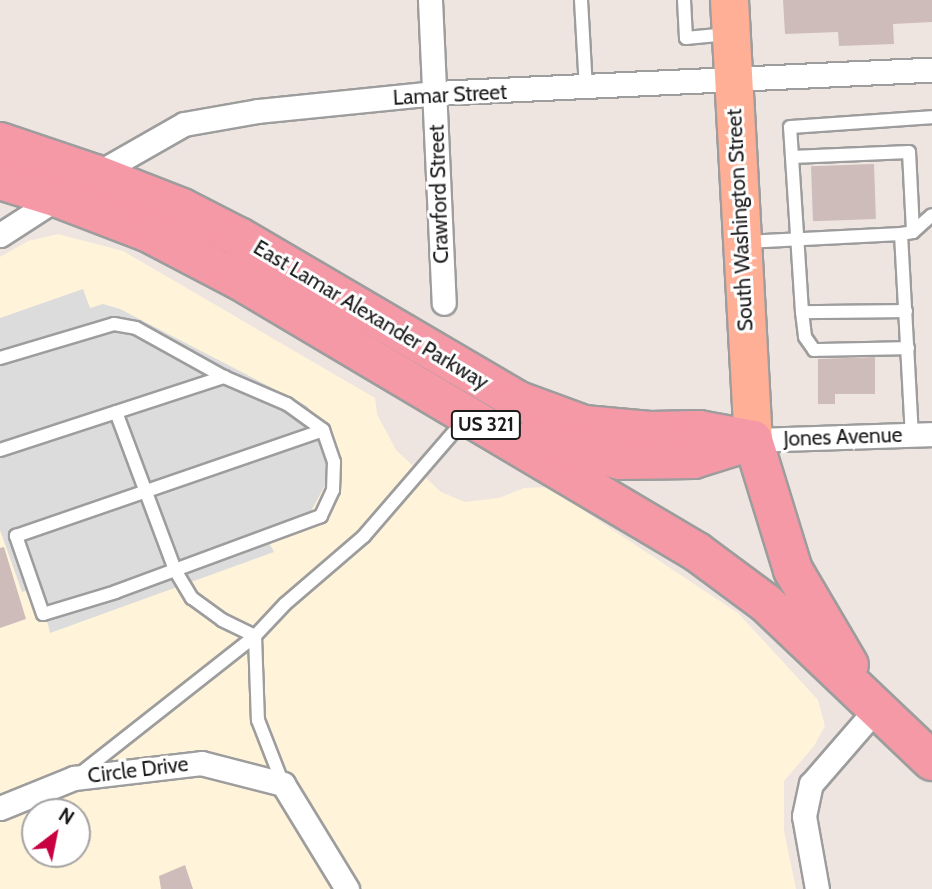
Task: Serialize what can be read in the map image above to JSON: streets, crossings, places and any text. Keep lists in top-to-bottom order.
{
  "streets": {
    "highway": ["East Lamar Alexander Parkway", "US 321"],
    "main road": ["South Washington Street"],
    "street": [
      "Lamar Street",
      "Crawford Street",
      "Jones Avenue",
      "Circle Drive"
    ]
  },
  "crossings": [
    ["Lamar Street", "Crawford Street"],
    ["Lamar Street", "South Washington Street"],
    ["Lamar Street", "East Lamar Alexander Parkway"],
    ["South Washington Street", "East Lamar Alexander Parkway"],
    ["South Washington Street", "Jones Avenue"],
    ["East Lamar Alexander Parkway", "Jones Avenue"]
  ],
  "north": "top right"
}
